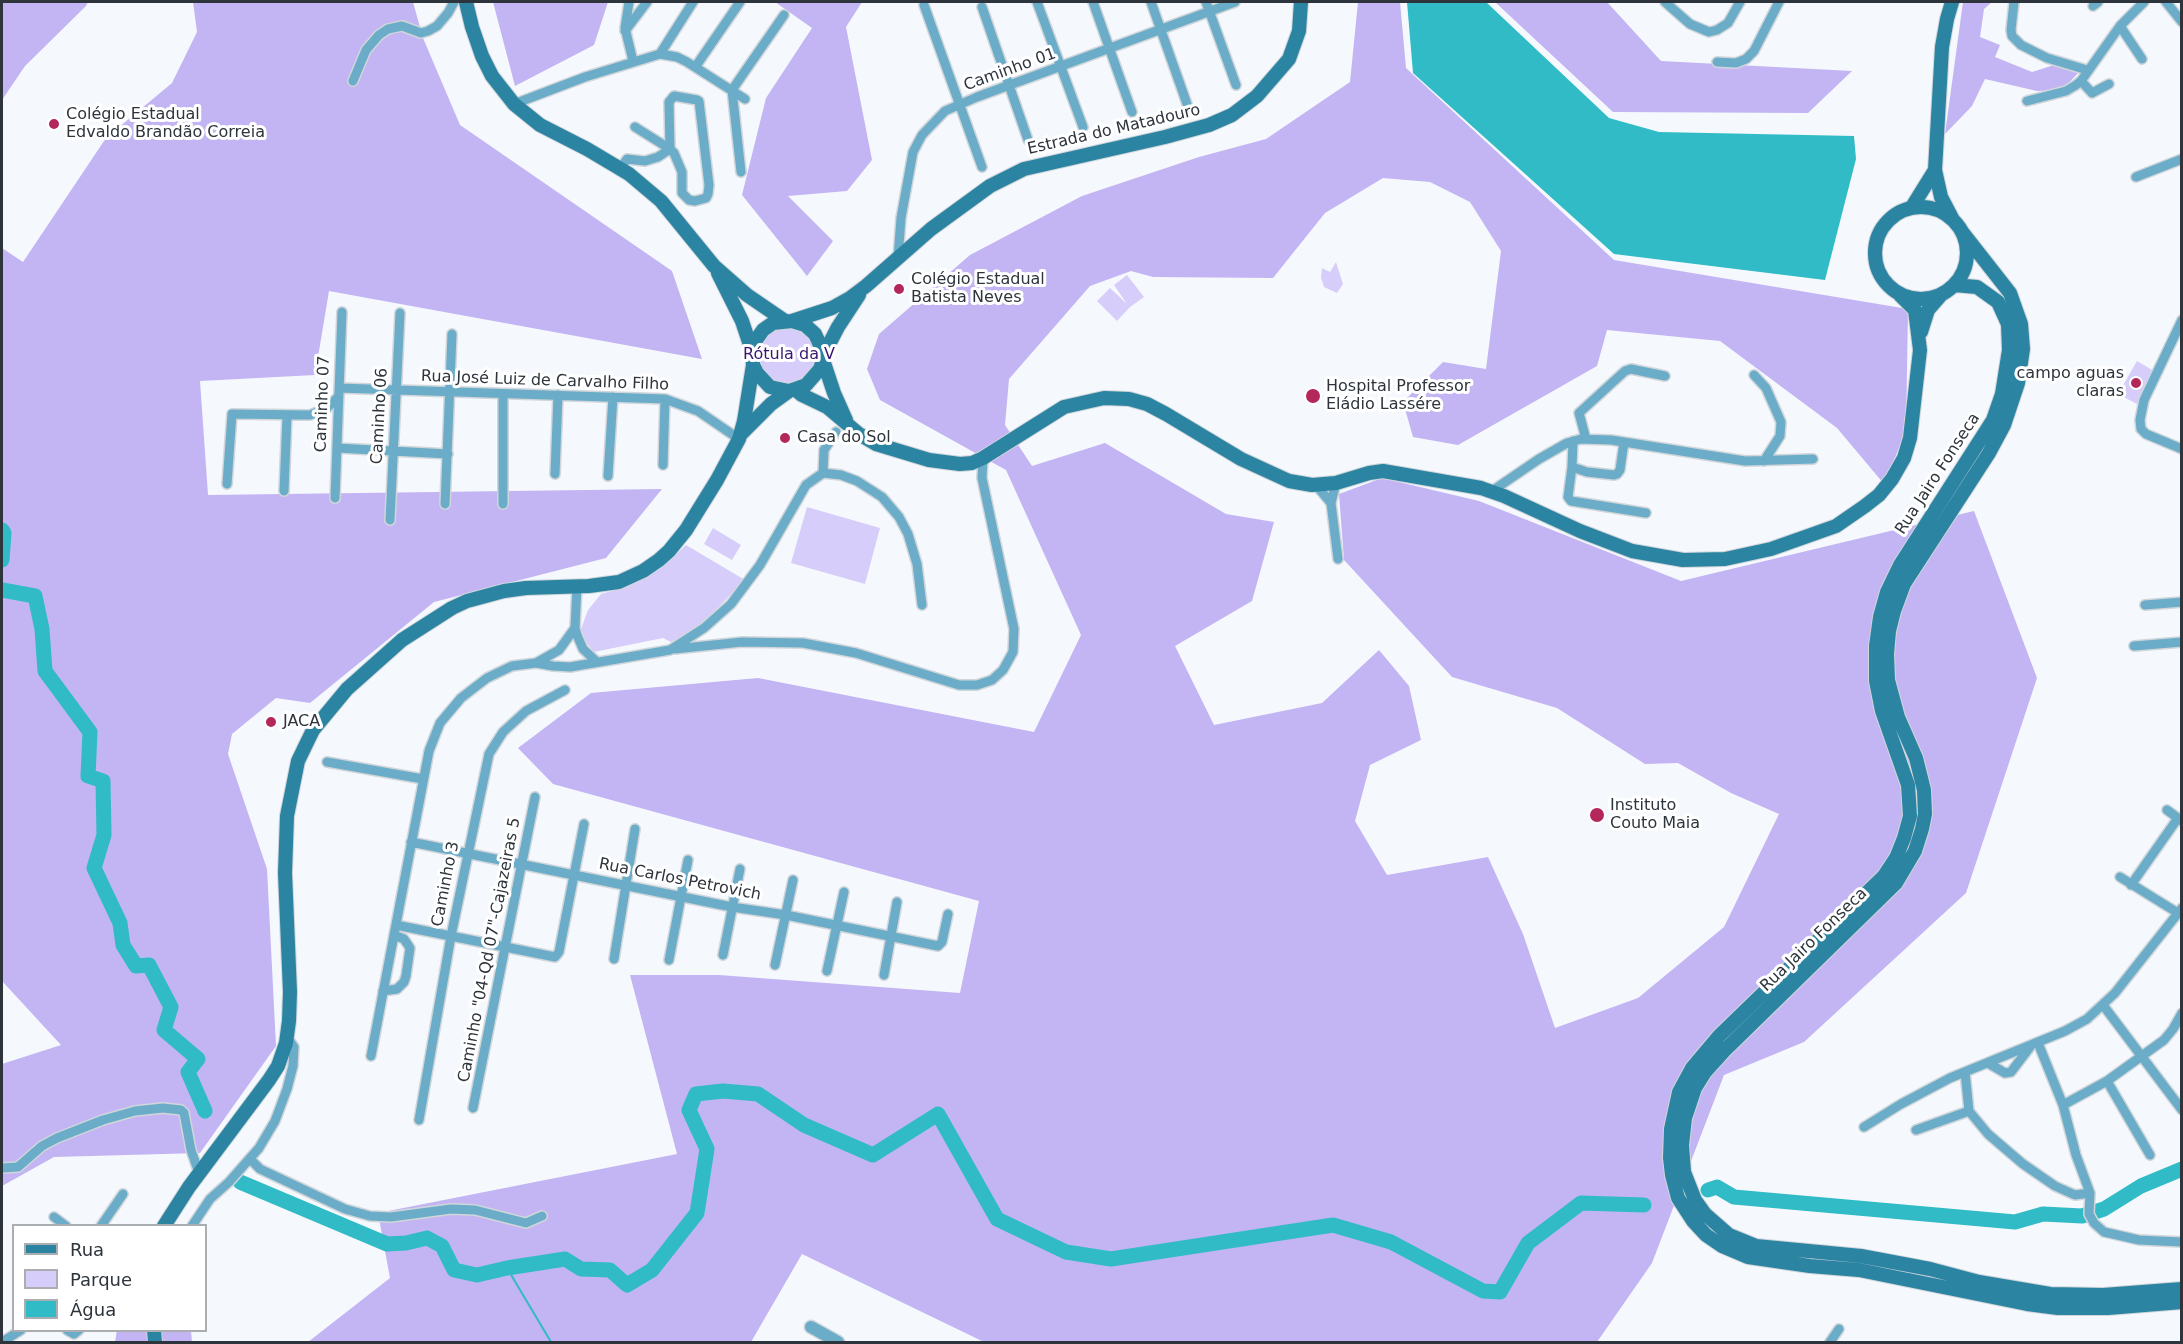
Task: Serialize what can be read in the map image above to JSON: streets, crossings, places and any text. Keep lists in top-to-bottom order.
{
  "streets": {
    "main road": ["Estrada do Matadouro", "Rua Jairo Fonseca"],
    "street": [
      "Caminho 01",
      "Rua José Luiz de Carvalho Filho",
      "Caminho 07",
      "Caminho 06",
      "Rua Carlos Petrovich",
      "Caminho 3",
      "Caminho \"04-Qd 07\"-Cajazeiras 5"
    ]
  },
  "crossings": [
    ["Caminho 01", "Estrada do Matadouro"],
    ["Rua José Luiz de Carvalho Filho", "Caminho 07"],
    ["Rua José Luiz de Carvalho Filho", "Caminho 06"],
    ["Rua Carlos Petrovich", "Caminho 3"],
    ["Rua Carlos Petrovich", "Caminho \"04-Qd 07\"-Cajazeiras 5"]
  ],
  "parks": ["Rótula da V"],
  "places": [
    "Colégio Estadual Edvaldo Brandão Correia",
    "Colégio Estadual Batista Neves",
    "campo aguas claras",
    "Hospital Professor Eládio Lassére",
    "Casa do Sol",
    "JACA",
    "Instituto Couto Maia"
  ],
  "legend": ["Rua", "Parque", "Água"]
}
